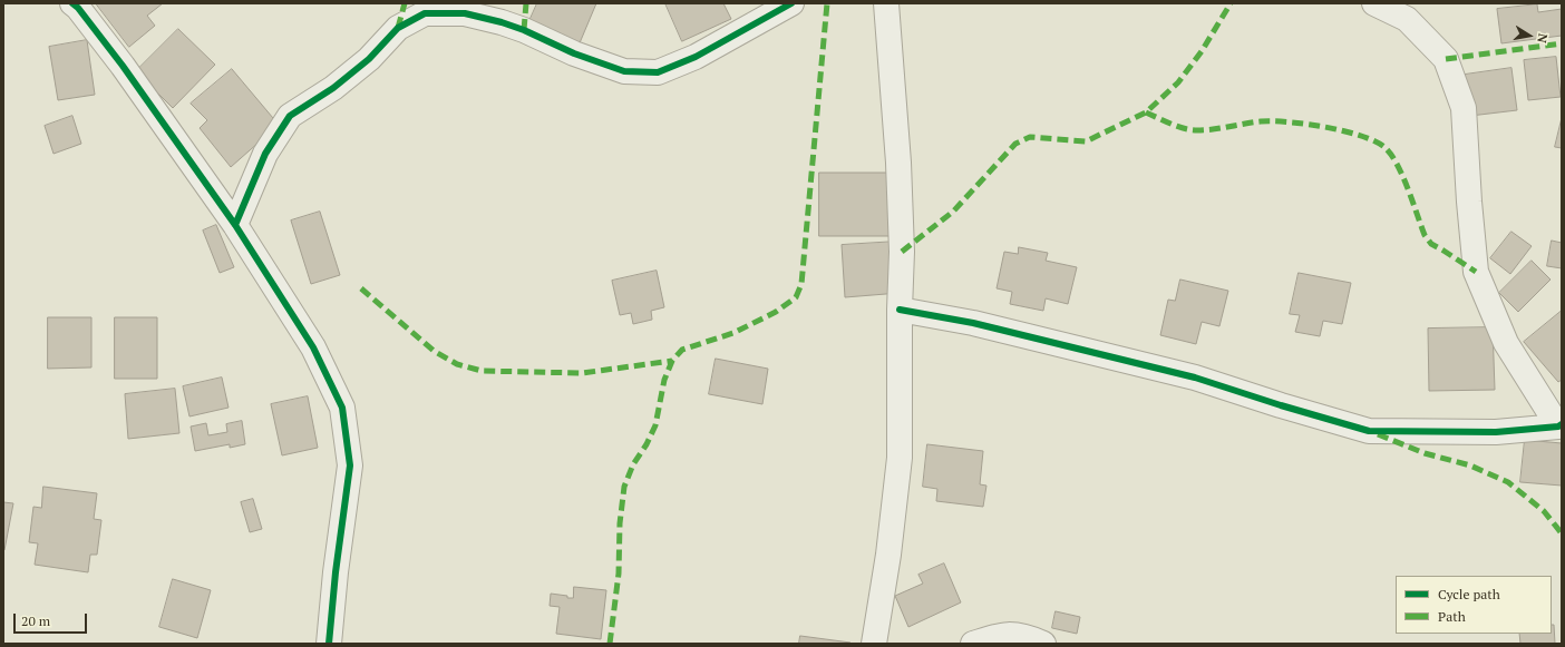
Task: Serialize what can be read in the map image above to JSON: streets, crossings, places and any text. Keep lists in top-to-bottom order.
{
  "legend": ["Cycle path", "Path"],
  "scale_bar": "20 m",
  "north": "right"
}
